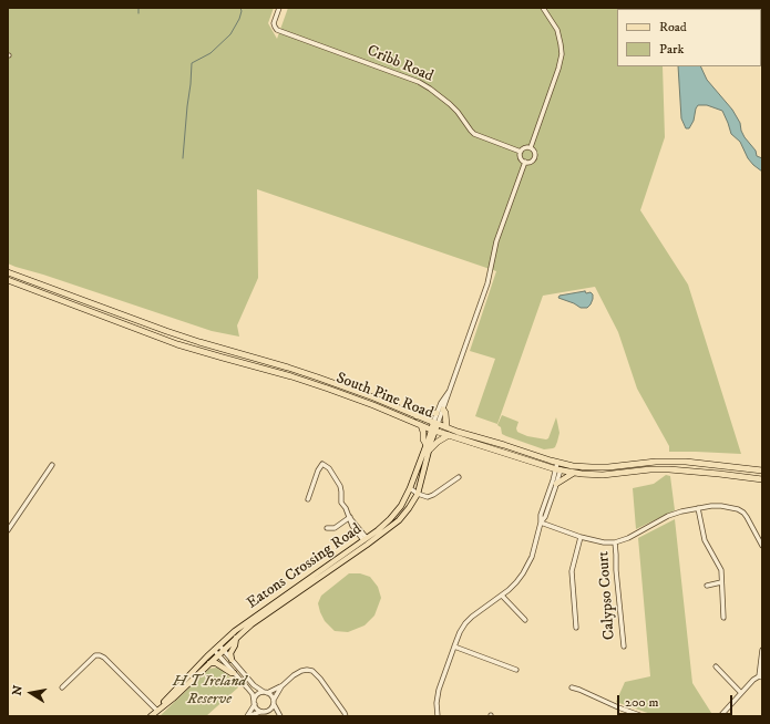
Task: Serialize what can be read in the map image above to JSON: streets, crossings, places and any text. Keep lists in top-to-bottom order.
{
  "streets": {
    "highway": ["South Pine Road"],
    "main road": ["Eatons Crossing Road"],
    "street": ["Cribb Road", "Calypso Court"]
  },
  "crossings": [
    ["South Pine Road", "Eatons Crossing Road"]
  ],
  "parks": ["H T Ireland Reserve"],
  "legend": ["Road", "Park"],
  "scale_bar": "200 m",
  "north": "left"
}
